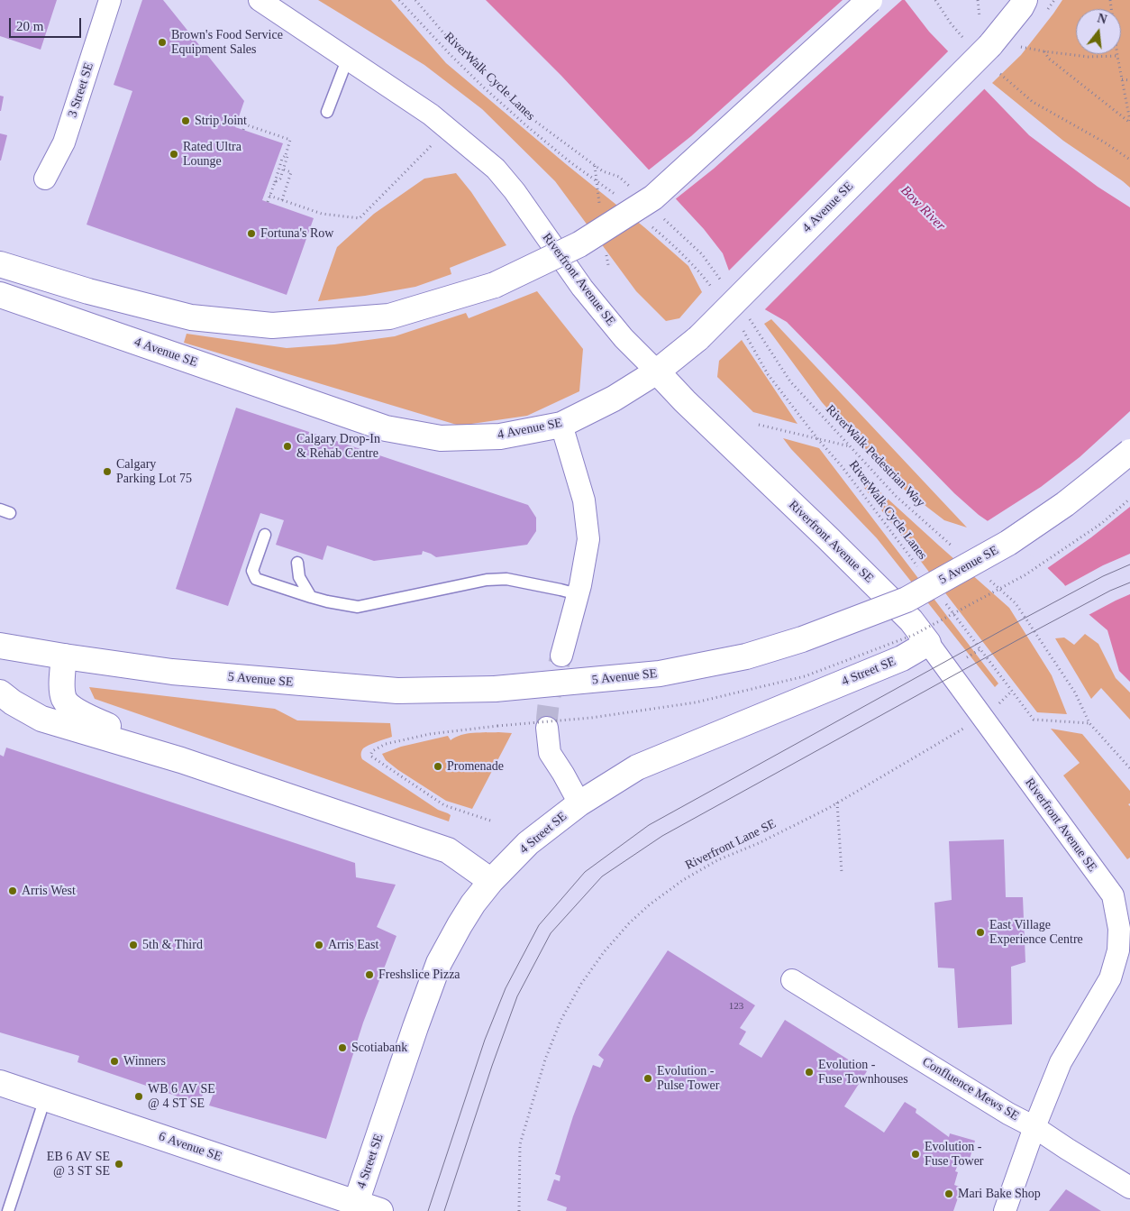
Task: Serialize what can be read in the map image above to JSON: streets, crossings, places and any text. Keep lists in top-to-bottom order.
{
  "streets": {
    "main road": [
      "4 Avenue SE",
      "Riverfront Avenue SE",
      "5 Avenue SE",
      "4 Street SE",
      "6 Avenue SE"
    ],
    "street": ["3 Street SE", "Confluence Mews SE"],
    "path": ["RiverWalk Cycle Lanes", "RiverWalk Pedestrian Way", "Riverfront Lane SE"]
  },
  "crossings": [
    ["4 Avenue SE", "Riverfront Avenue SE"],
    ["Riverfront Avenue SE", "4 Street SE"],
    ["Riverfront Avenue SE", "Confluence Mews SE"],
    ["4 Street SE", "6 Avenue SE"]
  ],
  "water": ["Bow River"],
  "places": [
    "Brown's Food Service Equipment Sales",
    "Strip Joint",
    "Rated Ultra Lounge",
    "Fortuna's Row",
    "Calgary Drop-In & Rehab Centre",
    "Calgary Parking Lot 75",
    "Promenade",
    "Arris West",
    "East Village Experience Centre",
    "5th & Third",
    "Arris East",
    "Freshslice Pizza",
    "Scotiabank",
    "Winners",
    "Evolution - Fuse Townhouses",
    "Evolution - Pulse Tower",
    "WB 6 AV SE @ 4 ST SE",
    "Evolution - Fuse Tower",
    "EB 6 AV SE @ 3 ST SE",
    "Mari Bake Shop"
  ],
  "house_numbers": ["123"],
  "scale_bar": "20 m",
  "north": "top"
}
